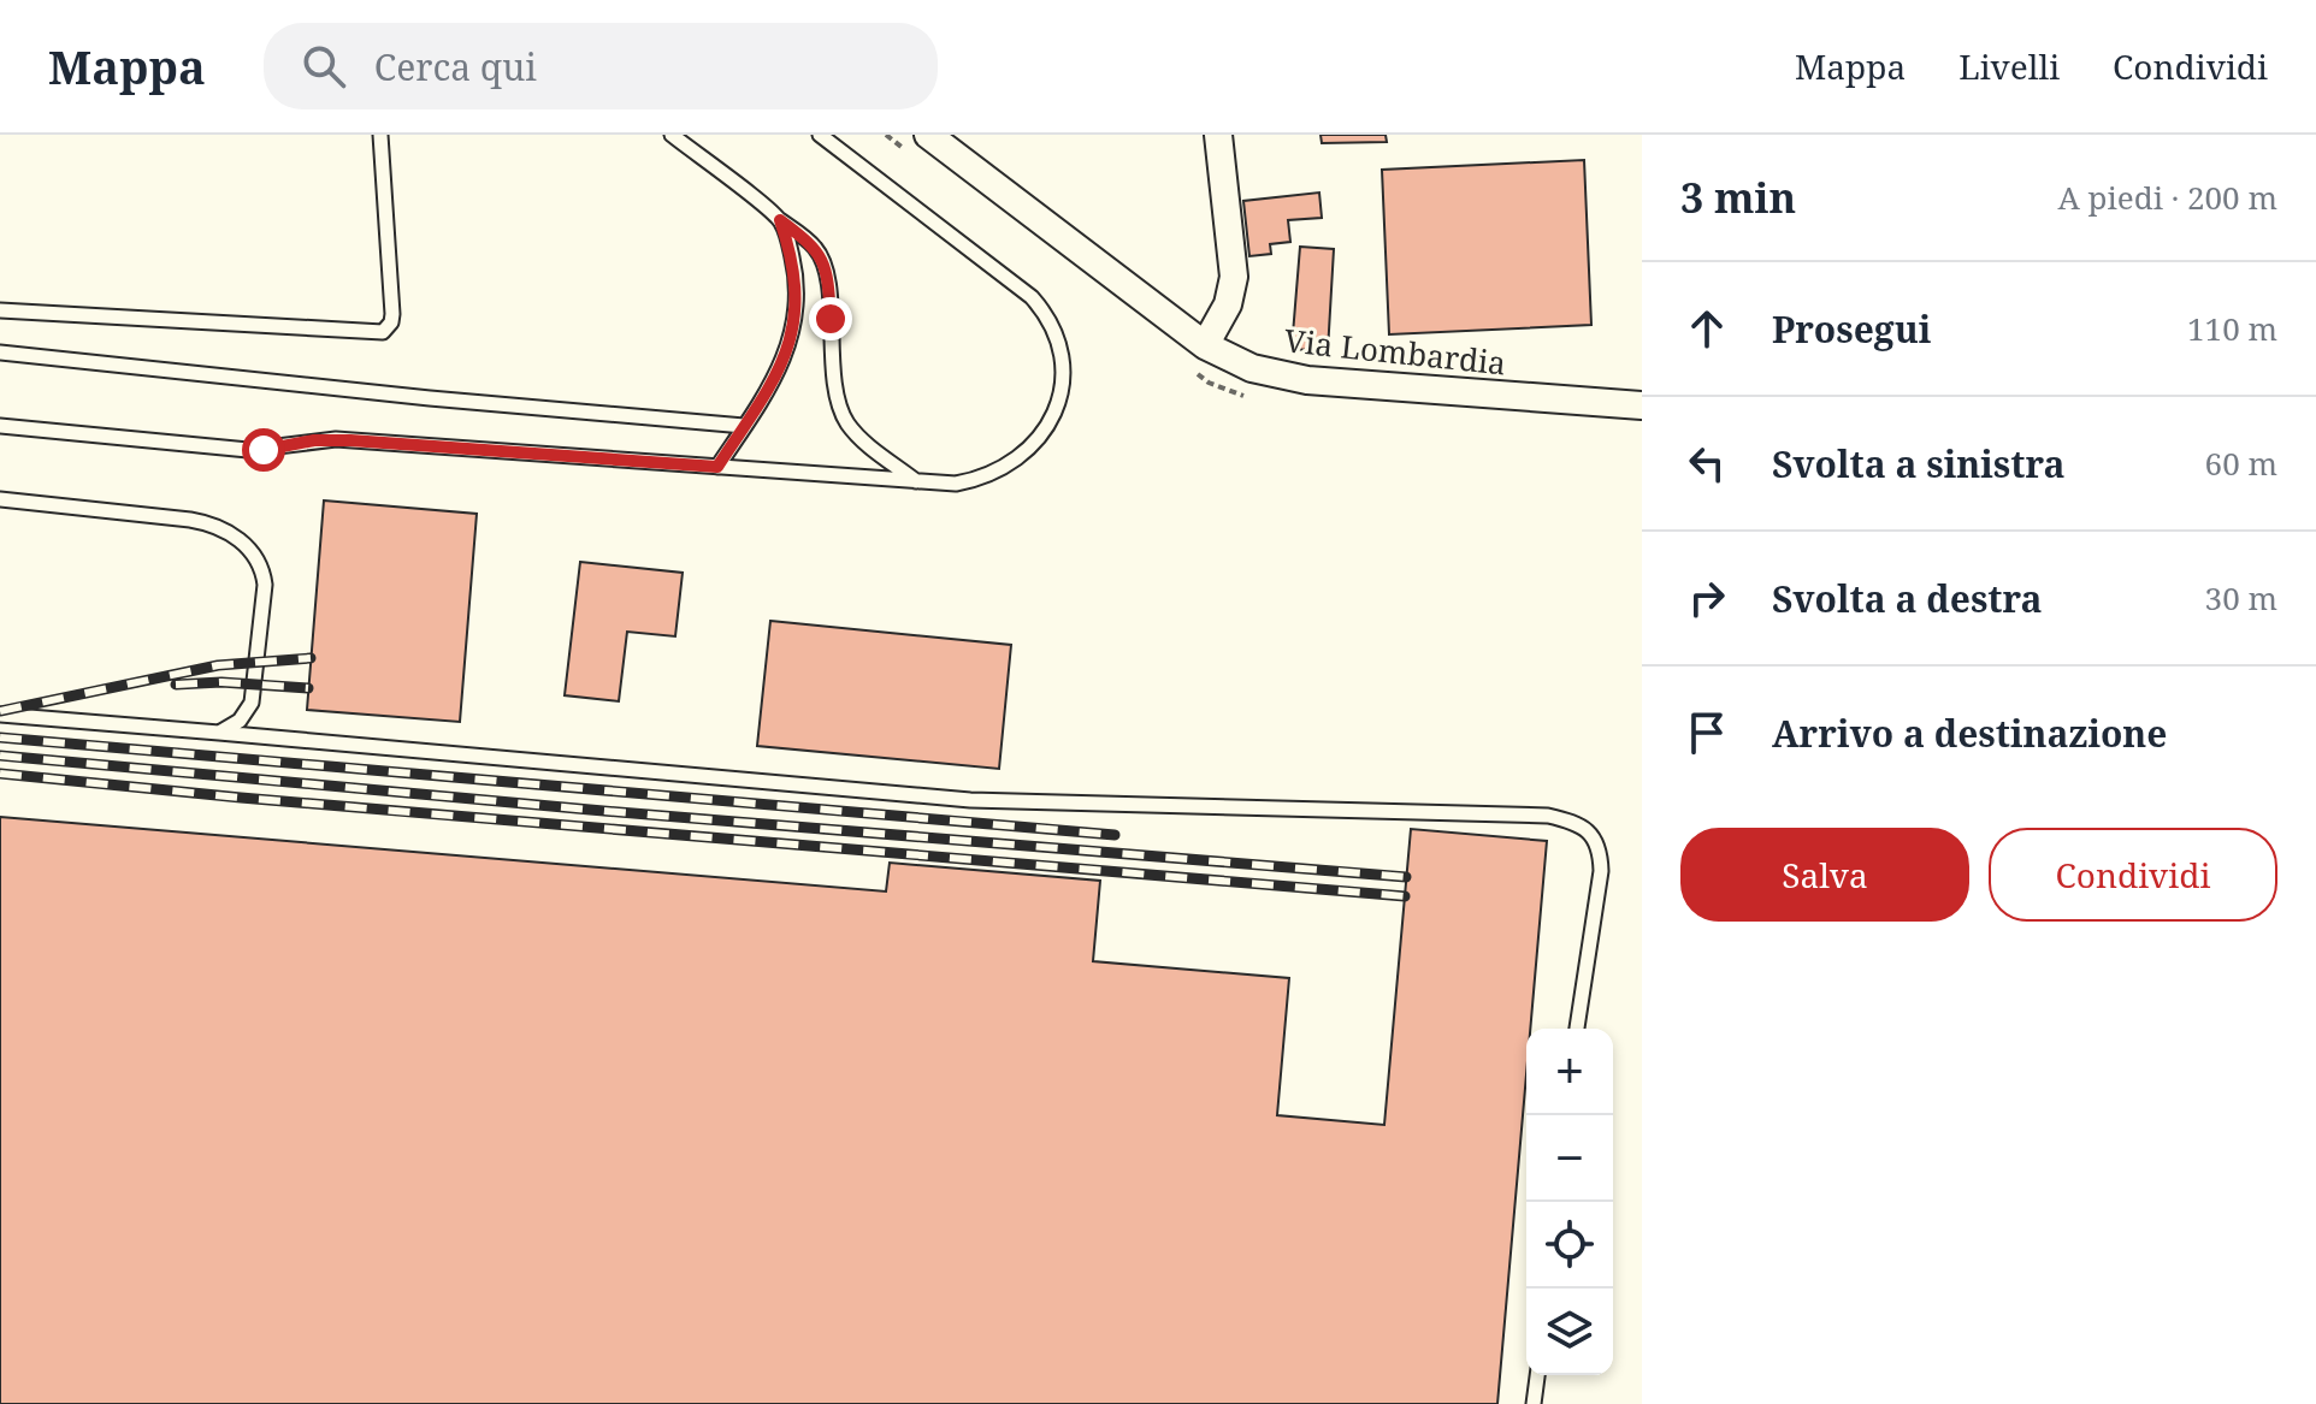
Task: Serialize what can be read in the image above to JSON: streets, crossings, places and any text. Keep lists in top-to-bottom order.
{
  "streets": {
    "street": ["Via Lombardia"]
  },
  "page": {
    "header": "Mappa",
    "search": "Cerca qui",
    "nav": ["Mappa", "Livelli", "Condividi"],
    "heading": ["3 min", "A piedi · 200 m"],
    "list": [
      ["Prosegui", "110 m"],
      ["Svolta a sinistra", "60 m"],
      ["Svolta a destra", "30 m"],
      "Arrivo a destinazione"
    ],
    "buttons": ["Salva", "Condividi"],
    "map_buttons": ["+", "−"]
  }
}
